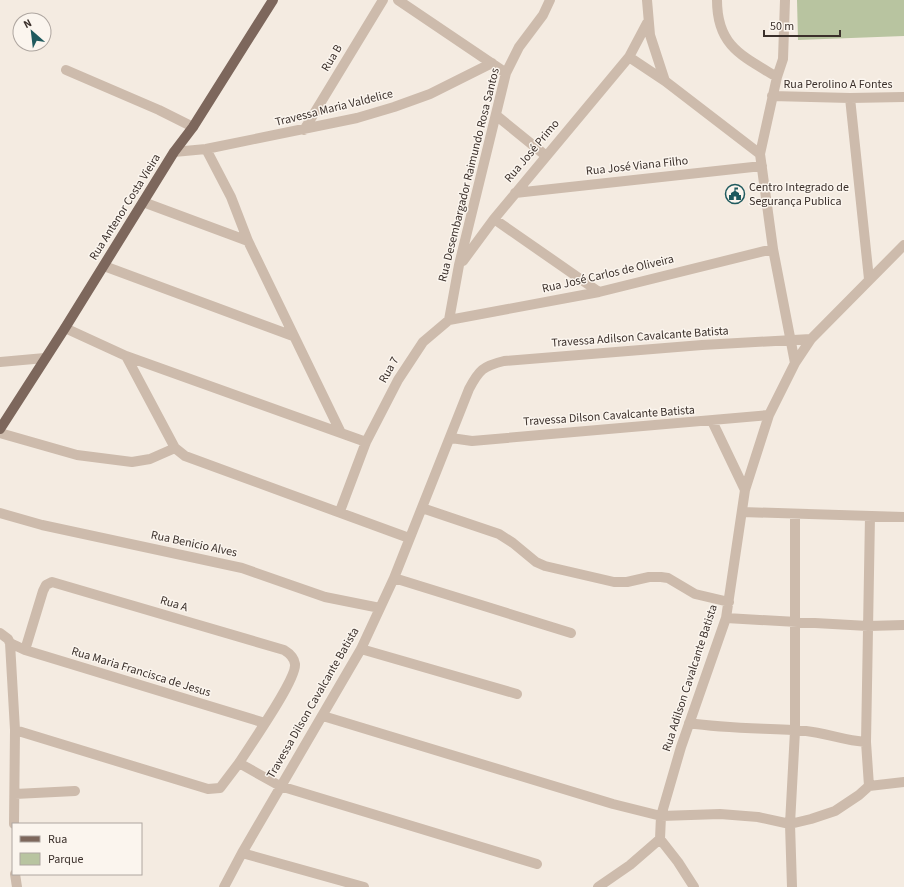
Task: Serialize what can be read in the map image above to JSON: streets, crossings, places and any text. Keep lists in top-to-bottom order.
{
  "streets": {
    "main road": ["Rua Antenor Costa Vieira"],
    "street": [
      "Rua B",
      "Rua Perolino A Fontes",
      "Travessa Maria Valdelice",
      "Rua José Primo",
      "Rua José Viana Filho",
      "Rua Desembargador Raimundo Rosa Santos",
      "Rua José Carlos de Oliveira",
      "Travessa Adilson Cavalcante Batista",
      "Rua 7",
      "Travessa Dilson Cavalcante Batista",
      "Rua Benicio Alves",
      "Rua A",
      "Rua Maria Francisca de Jesus",
      "Rua Adilson Cavalcante Batista"
    ]
  },
  "crossings": [
    ["Rua B", "Travessa Maria Valdelice"],
    ["Travessa Maria Valdelice", "Rua Antenor Costa Vieira"],
    ["Rua José Primo", "Rua José Viana Filho"],
    ["Rua José Primo", "Rua Desembargador Raimundo Rosa Santos"],
    ["Rua Desembargador Raimundo Rosa Santos", "Rua José Carlos de Oliveira"],
    ["Rua Desembargador Raimundo Rosa Santos", "Rua 7"],
    ["Rua José Carlos de Oliveira", "Rua 7"],
    ["Travessa Adilson Cavalcante Batista", "Travessa Dilson Cavalcante Batista"],
    ["Travessa Adilson Cavalcante Batista", "Rua Adilson Cavalcante Batista"],
    ["Travessa Dilson Cavalcante Batista", "Rua Benicio Alves"],
    ["Travessa Dilson Cavalcante Batista", "Rua Adilson Cavalcante Batista"],
    ["Rua A", "Rua Maria Francisca de Jesus"]
  ],
  "places": {
    "public building": ["Centro Integrado de Segurança Publica"]
  },
  "legend": ["Rua", "Parque"],
  "scale_bar": "50 m",
  "north": "top left"
}
